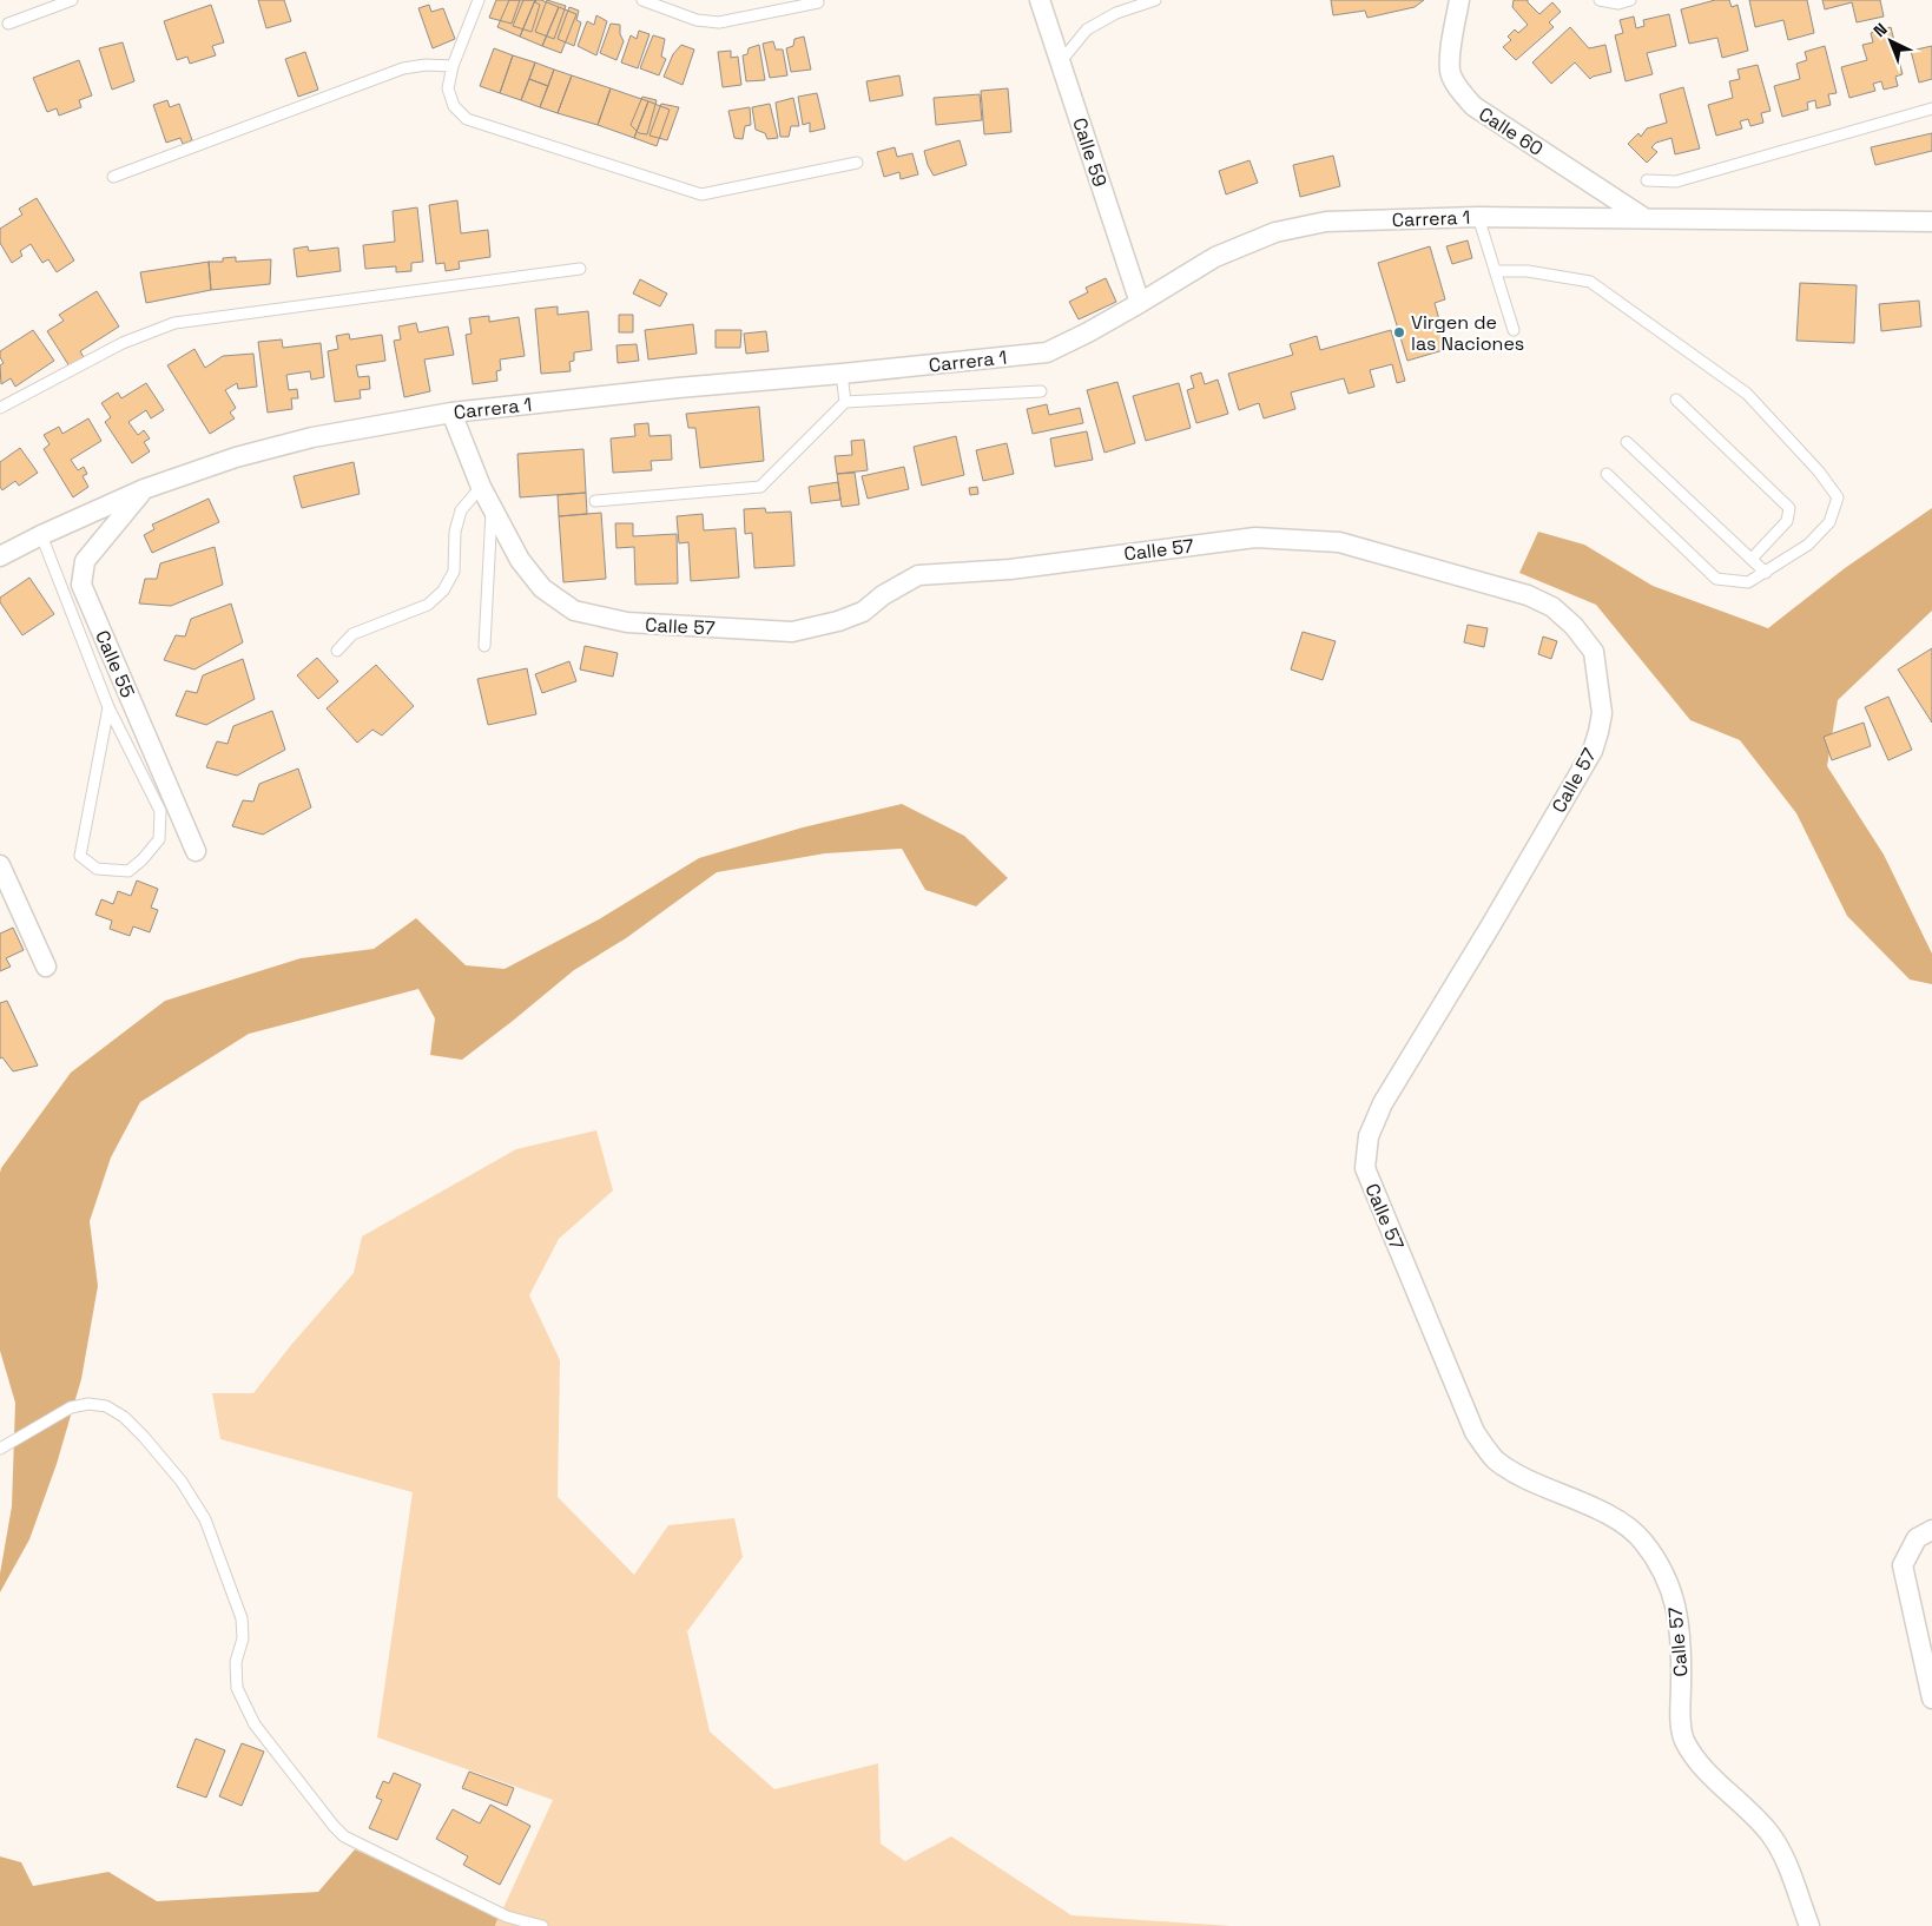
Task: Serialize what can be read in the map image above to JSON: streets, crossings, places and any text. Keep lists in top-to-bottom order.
{
  "streets": {
    "street": [
      "Calle 60",
      "Calle 59",
      "Carrera 1",
      "Calle 57",
      "Calle 55"
    ]
  },
  "crossings": [
    ["Calle 60", "Carrera 1"],
    ["Calle 59", "Carrera 1"],
    ["Carrera 1", "Calle 57"],
    ["Carrera 1", "Calle 55"]
  ],
  "places": ["Virgen de las Naciones"],
  "north": "top left"
}
